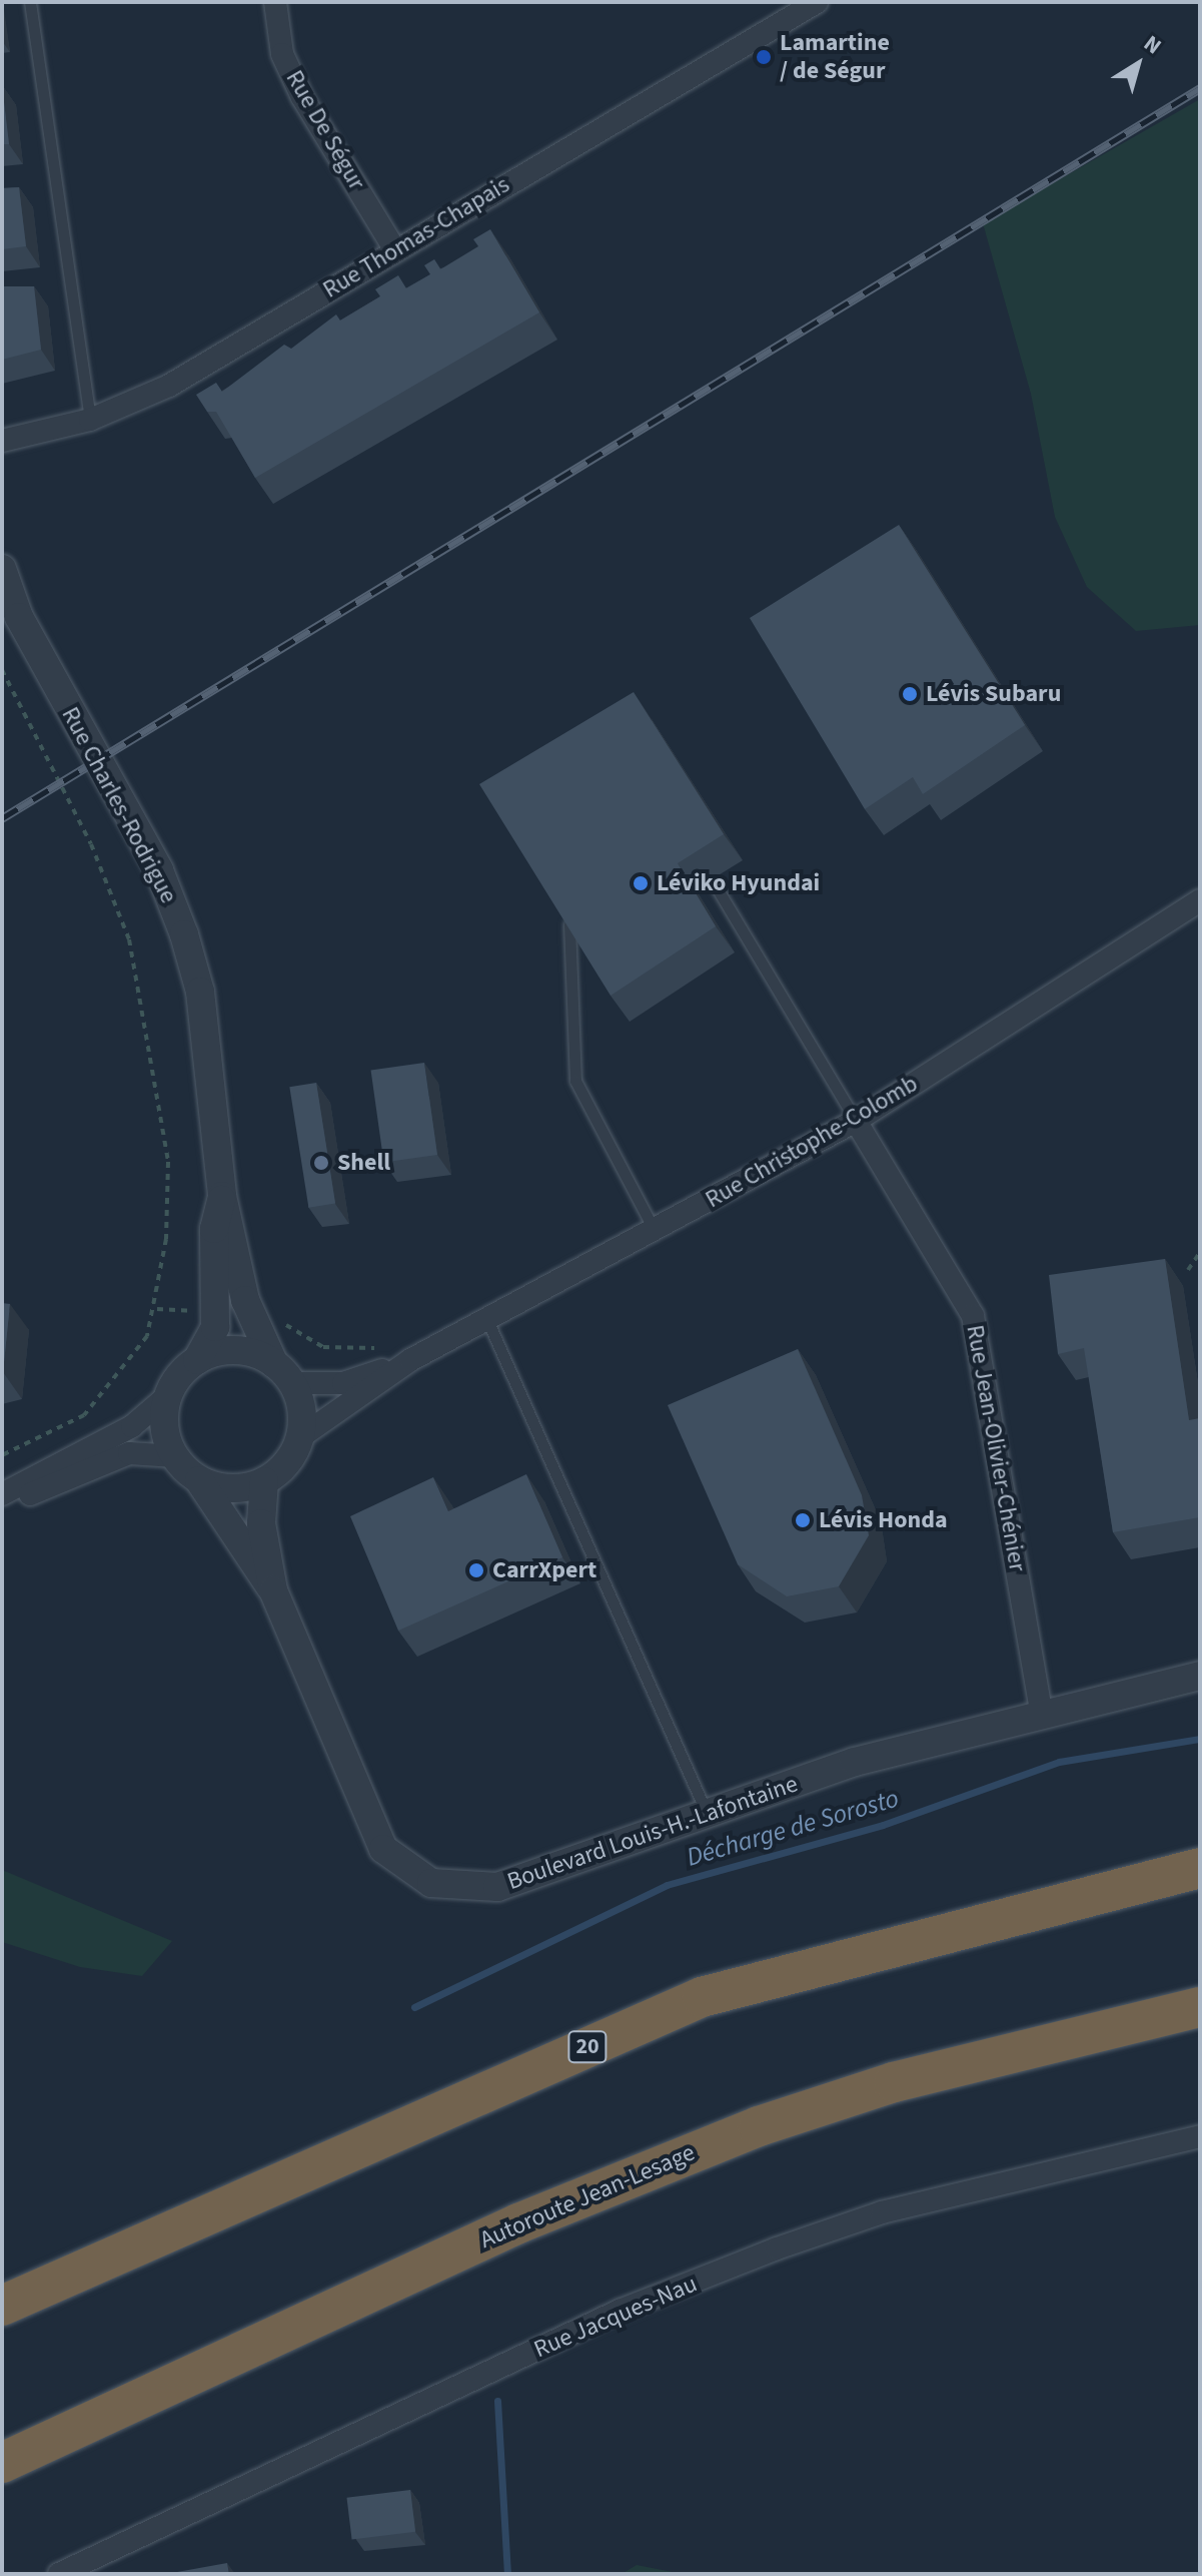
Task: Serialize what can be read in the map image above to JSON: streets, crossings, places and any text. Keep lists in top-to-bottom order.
{
  "streets": {
    "highway": ["20", "Autoroute Jean-Lesage"],
    "street": [
      "Rue De Ségur",
      "Rue Thomas-Chapais",
      "Rue Charles-Rodrigue",
      "Rue Christophe-Colomb",
      "Rue Jean-Olivier-Chénier",
      "Boulevard Louis-H.-Lafontaine",
      "Rue Jacques-Nau"
    ]
  },
  "crossings": [
    ["Rue De Ségur", "Rue Thomas-Chapais"],
    ["Rue Charles-Rodrigue", "Rue Christophe-Colomb"],
    ["Rue Charles-Rodrigue", "Boulevard Louis-H.-Lafontaine"],
    ["Rue Christophe-Colomb", "Rue Jean-Olivier-Chénier"],
    ["Rue Christophe-Colomb", "Boulevard Louis-H.-Lafontaine"],
    ["Rue Jean-Olivier-Chénier", "Boulevard Louis-H.-Lafontaine"]
  ],
  "water": ["Décharge de Sorosto"],
  "places": [
    "Lamartine / de Ségur",
    "Lévis Subaru",
    "Léviko Hyundai",
    "Shell",
    "Lévis Honda",
    "CarrXpert"
  ],
  "north": "top right"
}
